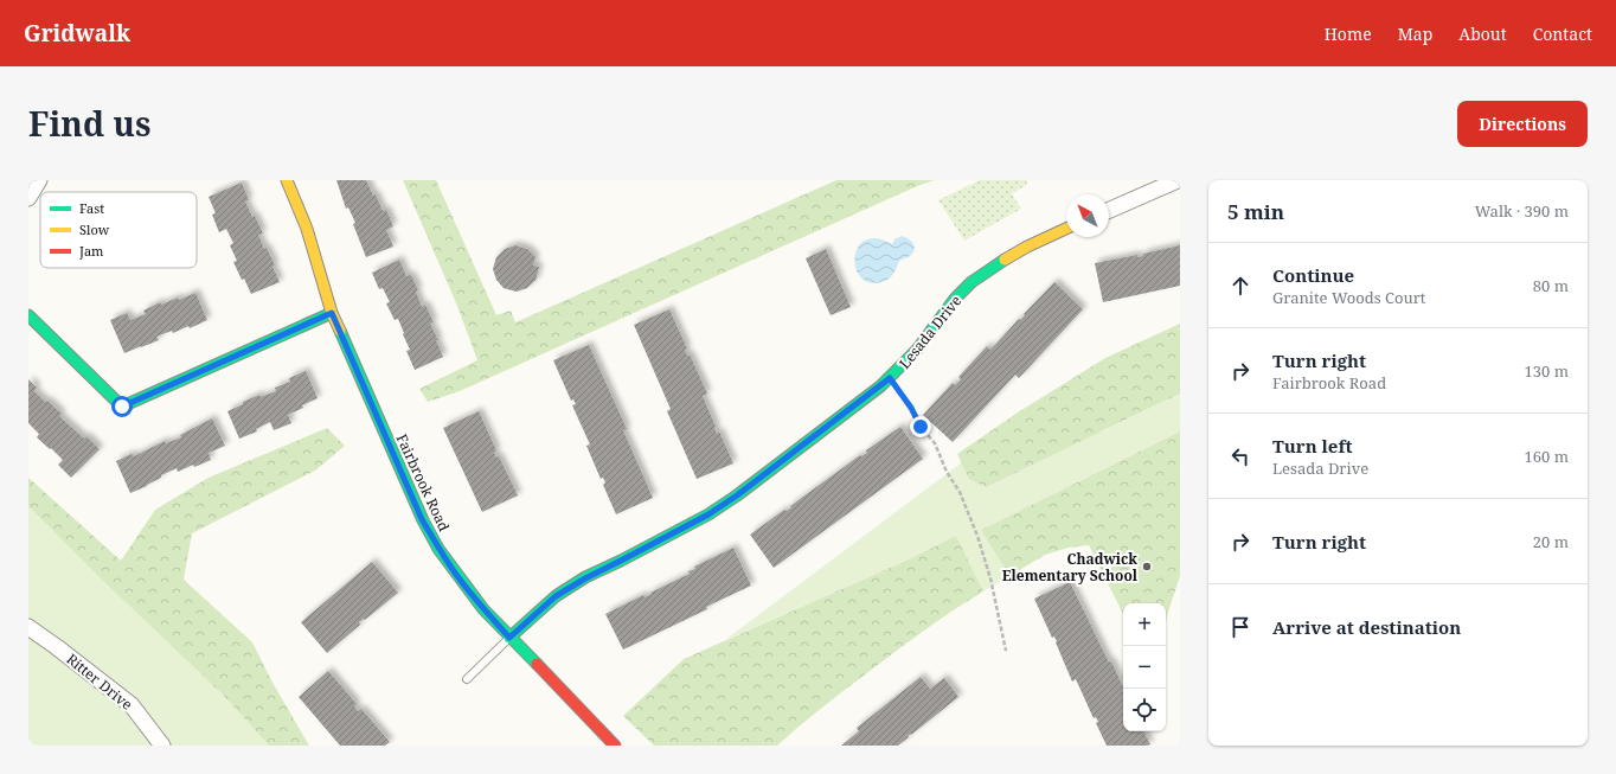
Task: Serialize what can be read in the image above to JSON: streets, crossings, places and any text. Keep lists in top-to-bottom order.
{
  "streets": {
    "street": ["Lesada Drive", "Fairbrook Road", "Ritter Drive"]
  },
  "crossings": [
    ["Lesada Drive", "Fairbrook Road"]
  ],
  "places": ["Chadwick Elementary School"],
  "legend": ["Fast", "Slow", "Jam"],
  "north": "top left",
  "page": {
    "header": "Gridwalk",
    "nav": [
      "Home",
      "Map",
      "About",
      "Contact"
    ],
    "title": "Find us",
    "buttons": "Directions",
    "heading": ["5 min", "Walk · 390 m"],
    "list": [
      ["Continue", "Granite Woods Court", "80 m"],
      ["Turn right", "Fairbrook Road", "130 m"],
      ["Turn left", "Lesada Drive", "160 m"],
      ["Turn right", "20 m"],
      "Arrive at destination"
    ],
    "map_buttons": ["+", "−"]
  }
}
